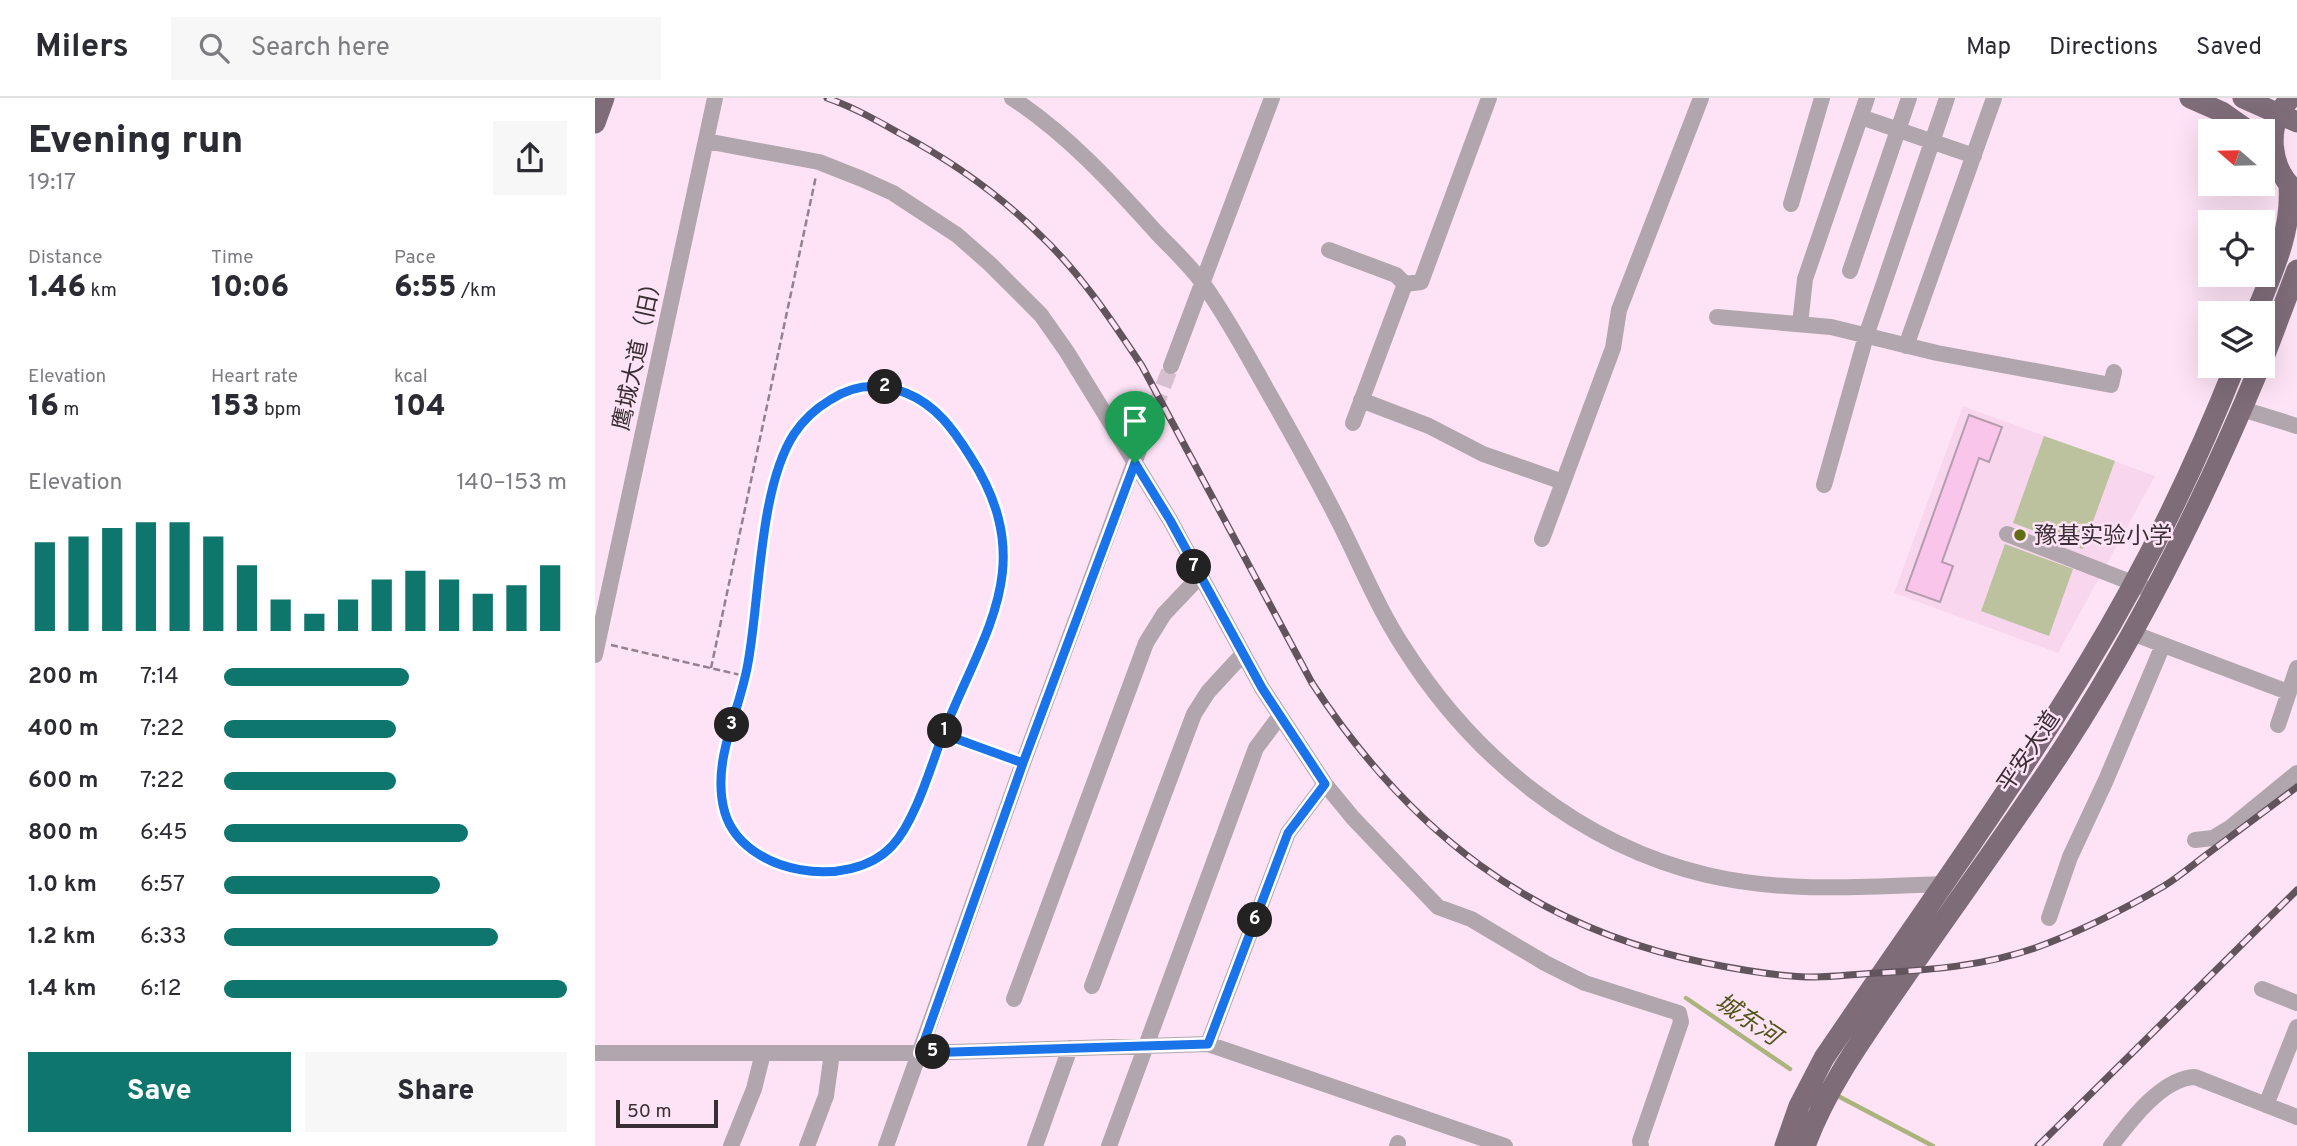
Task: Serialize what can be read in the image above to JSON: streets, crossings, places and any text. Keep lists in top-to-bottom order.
{
  "streets": {
    "main road": ["平安大道"],
    "street": ["鹰城大道（旧）"]
  },
  "water": ["城东河"],
  "places": ["豫基实验小学"],
  "scale_bar": "50 m",
  "north": "left",
  "page": {
    "header": "Milers",
    "search": "Search here",
    "nav": ["Map", "Directions", "Saved"],
    "heading": ["Evening run", "19:17"],
    "stats": [
      ["Distance", "1.46 km"],
      ["Time", "10:06"],
      ["Pace", "6:55 /km"],
      ["Elevation", "16 m"],
      ["Heart rate", "153 bpm"],
      ["kcal", "104"]
    ],
    "pins": [
      "2",
      "7",
      "3",
      "1",
      "6",
      "5"
    ],
    "chart": ["Elevation", "140–153 m"],
    "list": [
      {
        "name": "200 m",
        "note": "7:14"
      },
      {
        "name": "400 m",
        "note": "7:22"
      },
      {
        "name": "600 m",
        "note": "7:22"
      },
      {
        "name": "800 m",
        "note": "6:45"
      },
      {
        "name": "1.0 km",
        "note": "6:57"
      },
      {
        "name": "1.2 km",
        "note": "6:33"
      },
      {
        "name": "1.4 km",
        "note": "6:12"
      }
    ],
    "buttons": ["Save", "Share"],
    "scale": "50 m"
  }
}
